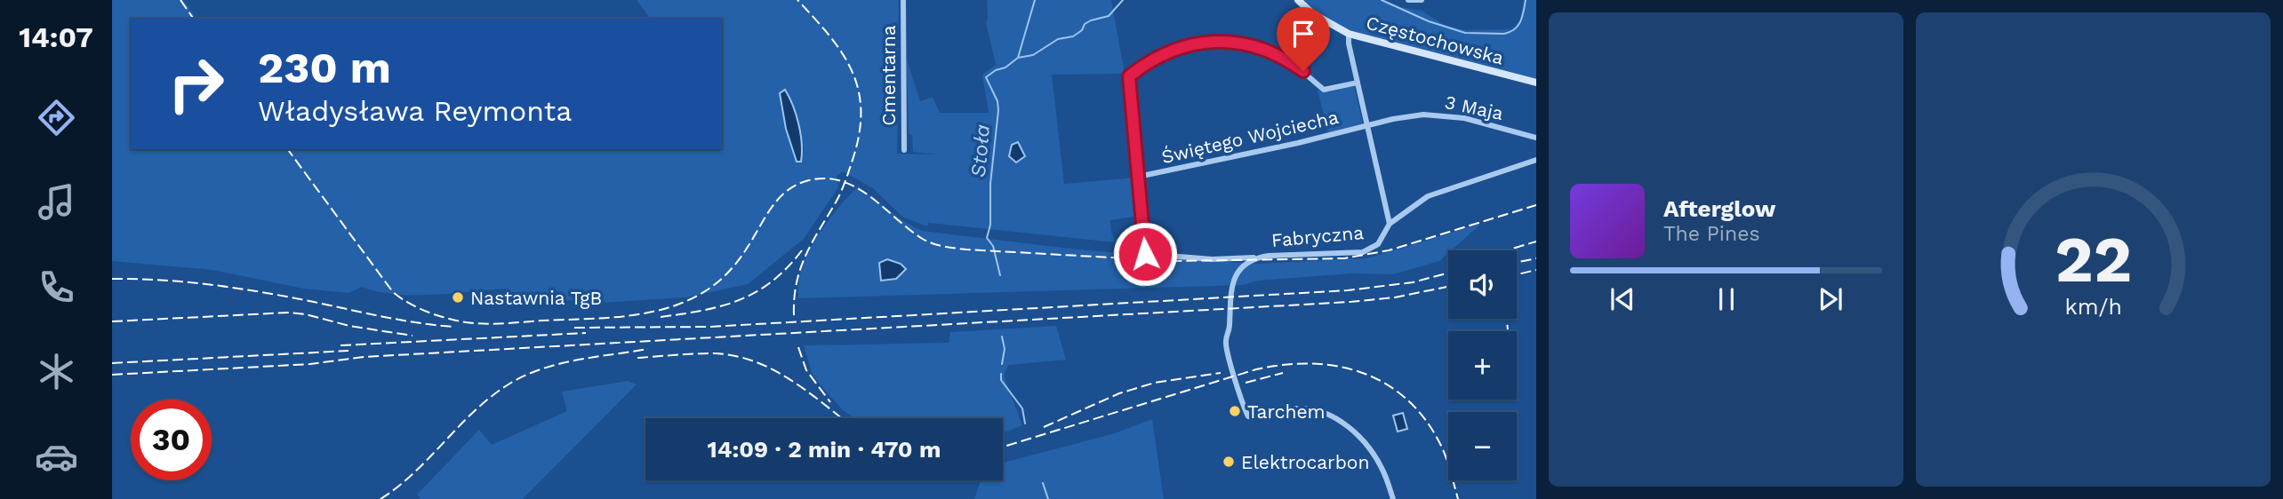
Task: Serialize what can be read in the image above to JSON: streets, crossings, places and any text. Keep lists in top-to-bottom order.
{
  "streets": {
    "street": [
      "Częstochowska",
      "Cmentarna",
      "3 Maja",
      "Świętego Wojciecha",
      "Fabryczna"
    ]
  },
  "crossings": [
    ["Częstochowska", "Fabryczna"],
    ["3 Maja", "Świętego Wojciecha"],
    ["3 Maja", "Fabryczna"],
    ["Świętego Wojciecha", "Fabryczna"]
  ],
  "water": ["Stoła"],
  "places": ["Nastawnia TgB", "Tarchem", "Elektrocarbon"],
  "page": {
    "tabs": "14:07",
    "turn": ["230 m", "Władysława Reymonta"],
    "song": ["Afterglow", "The Pines"],
    "map_buttons": ["+", "−"],
    "limit": "30",
    "trip": "14:09 · 2 min · 470 m",
    "gauge": ["22", "km/h"]
  }
}
